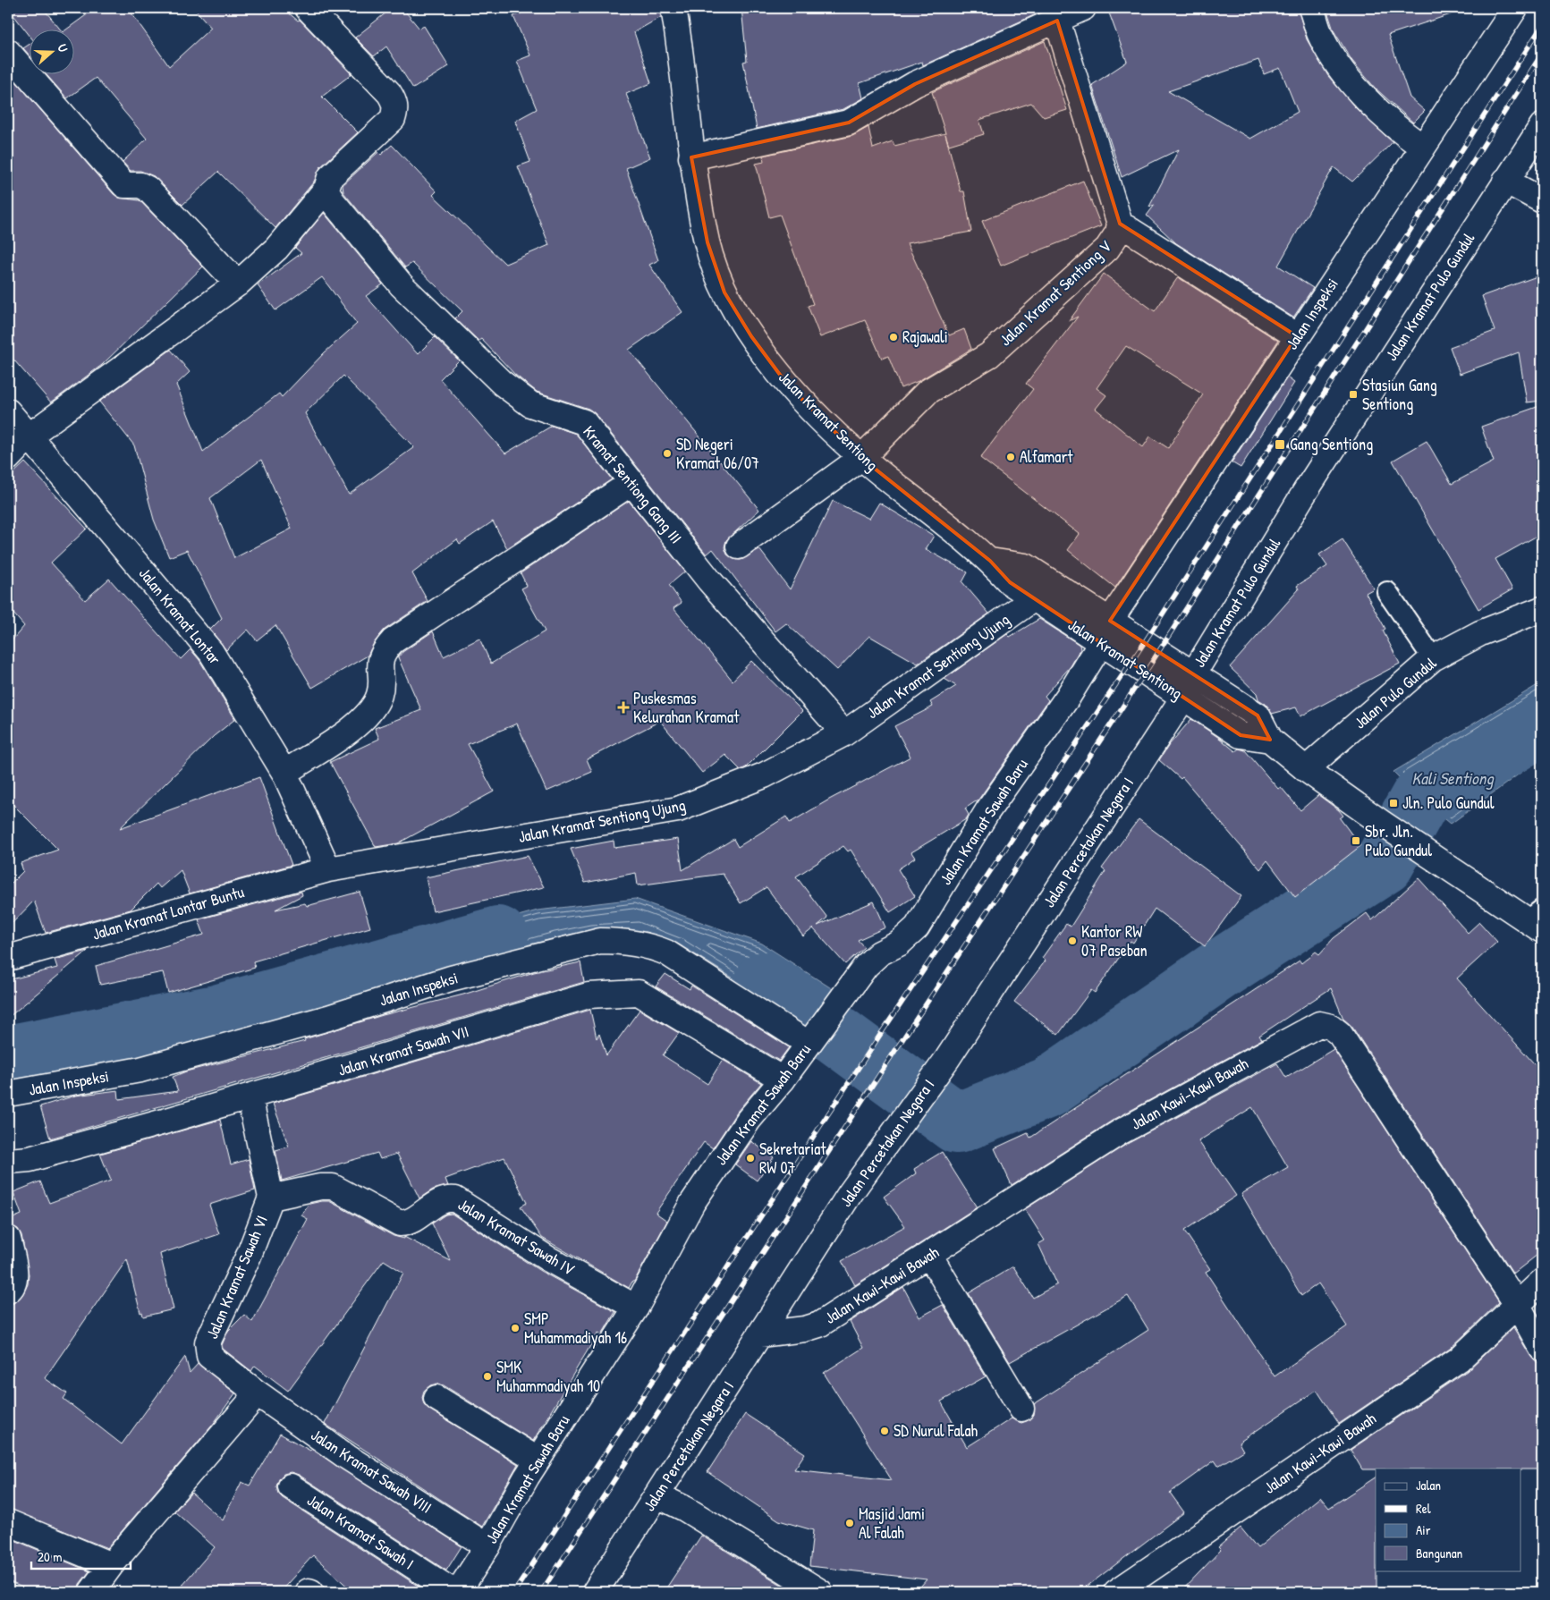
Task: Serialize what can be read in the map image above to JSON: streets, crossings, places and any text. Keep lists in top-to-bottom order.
{
  "streets": {
    "street": [
      "Jalan Kramat Sentiong V",
      "Jalan Kramat Pulo Gundul",
      "Jalan Inspeksi",
      "Jalan Kramat Sentiong",
      "Kramat Sentiong Gang III",
      "Jalan Kramat Lontar",
      "Jalan Kramat Sentiong Ujung",
      "Jalan Pulo Gundul",
      "Jalan Kramat Sawah Baru",
      "Jalan Percetakan Negara I",
      "Jalan Kramat Lontar Buntu",
      "Jalan Kramat Sawah VII",
      "Jalan Kawi-Kawi Bawah",
      "Jalan Kramat Sawah IV",
      "Jalan Kramat Sawah VI",
      "Jalan Kramat Sawah VIII",
      "Jalan Kramat Sawah I"
    ]
  },
  "crossings": [
    ["Jalan Kramat Sentiong V", "Jalan Kramat Sentiong"],
    ["Jalan Kramat Pulo Gundul", "Jalan Kramat Sentiong"],
    ["Jalan Inspeksi", "Jalan Kramat Sentiong"],
    ["Jalan Inspeksi", "Jalan Kramat Sawah Baru"],
    ["Jalan Kramat Sentiong", "Jalan Kramat Sentiong Ujung"],
    ["Jalan Kramat Sentiong", "Jalan Pulo Gundul"],
    ["Jalan Kramat Sentiong", "Jalan Kramat Sawah Baru"],
    ["Jalan Kramat Sentiong", "Jalan Percetakan Negara I"],
    ["Kramat Sentiong Gang III", "Jalan Kramat Sentiong Ujung"],
    ["Jalan Kramat Lontar", "Jalan Kramat Sentiong Ujung"],
    ["Jalan Kramat Lontar", "Jalan Kramat Lontar Buntu"],
    ["Jalan Kramat Sentiong Ujung", "Jalan Kramat Lontar Buntu"],
    ["Jalan Kramat Sawah Baru", "Jalan Kramat Sawah VII"],
    ["Jalan Kramat Sawah Baru", "Jalan Kramat Sawah IV"],
    ["Jalan Kramat Sawah Baru", "Jalan Kramat Sawah VIII"],
    ["Jalan Percetakan Negara I", "Jalan Kawi-Kawi Bawah"],
    ["Jalan Kramat Sawah VII", "Jalan Kramat Sawah VI"],
    ["Jalan Kramat Sawah IV", "Jalan Kramat Sawah VI"],
    ["Jalan Kramat Sawah VI", "Jalan Kramat Sawah VIII"]
  ],
  "water": ["Kali Sentiong"],
  "places": {
    "other": [
      "Rajawali",
      "SD Negeri Kramat 06/07",
      "Alfamart",
      "Kantor RW 07 Paseban",
      "Sekretariat RW 07",
      "SMP Muhammadiyah 16",
      "SMK Muhammadiyah 10",
      "SD Nurul Falah",
      "Masjid Jami Al Falah"
    ],
    "transit": [
      "Stasiun Gang Sentiong",
      "Gang Sentiong",
      "Jln. Pulo Gundul",
      "Sbr. Jln. Pulo Gundul"
    ],
    "health": ["Puskesmas Kelurahan Kramat"]
  },
  "legend": [
    "Jalan",
    "Rel",
    "Air",
    "Bangunan"
  ],
  "scale_bar": "20 m",
  "north": "right"
}
